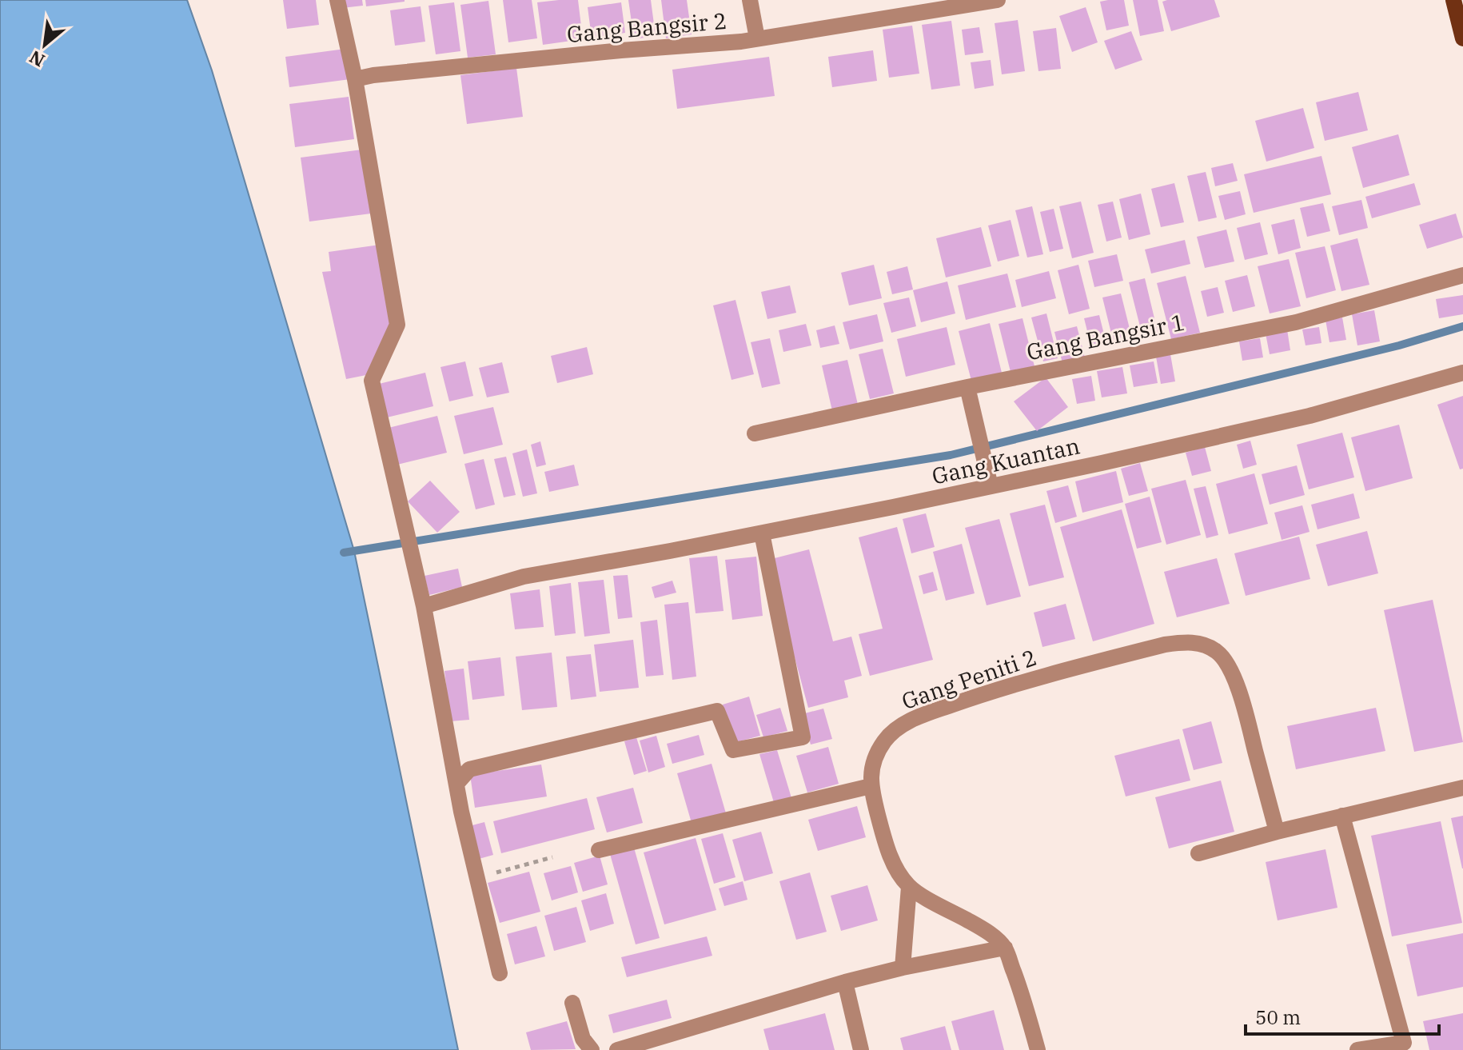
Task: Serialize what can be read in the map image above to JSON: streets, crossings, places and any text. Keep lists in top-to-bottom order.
{
  "streets": {
    "street": [
      "Gang Bangsir 2",
      "Gang Bangsir 1",
      "Gang Kuantan",
      "Gang Peniti 2"
    ]
  },
  "scale_bar": "50 m",
  "north": "bottom left"
}
